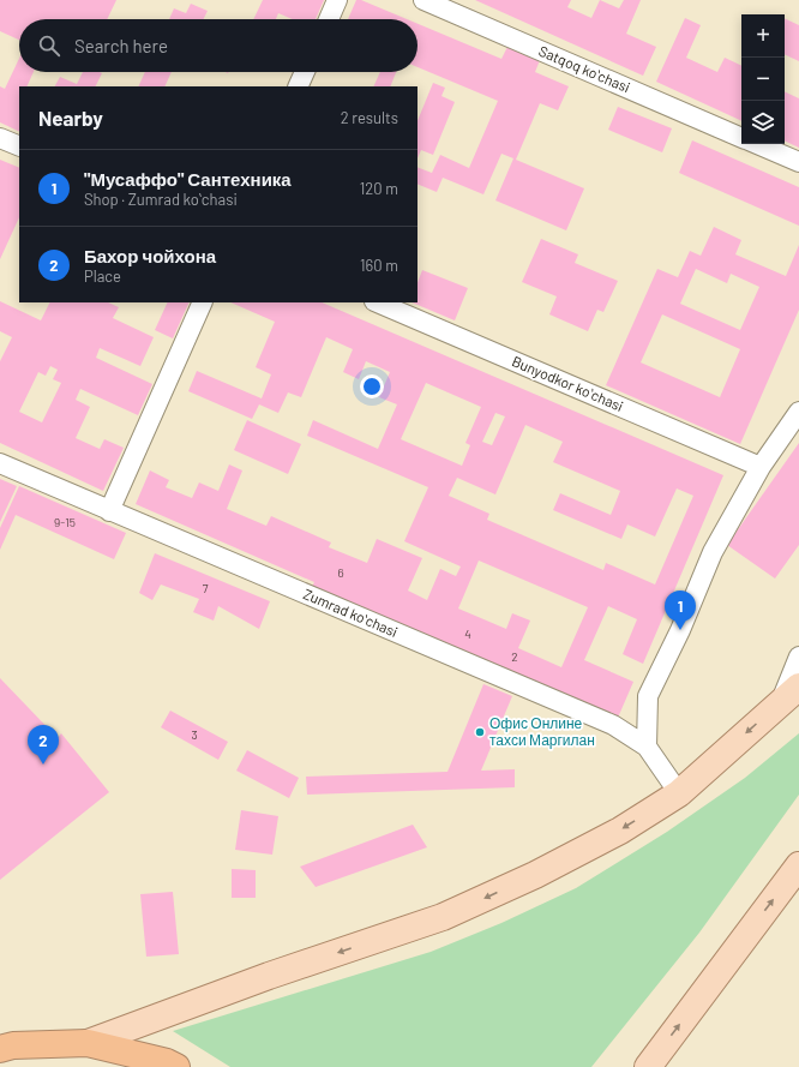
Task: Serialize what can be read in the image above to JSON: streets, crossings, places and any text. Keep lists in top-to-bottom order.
{
  "streets": {
    "street": ["Satqoq koʻchasi", "Bunyodkor koʻchasi", "Zumrad koʻchasi"]
  },
  "places": ["Офис Онлине тахси Маргилан"],
  "house_numbers": [
    "9-15",
    "6",
    "7",
    "4",
    "2",
    "3"
  ],
  "page": {
    "map_buttons": ["+", "−"],
    "search": "Search here",
    "heading": ["Nearby", "2 results"],
    "list": [
      {
        "mark": "1",
        "name": "\"Мусаффо\" Сантехника",
        "note": "Shop · Zumrad koʻchasi",
        "value": "120 m"
      },
      {
        "mark": "2",
        "name": "Бахор чойхона",
        "note": "Place",
        "value": "160 m"
      }
    ],
    "pins": ["1", "2"]
  }
}
